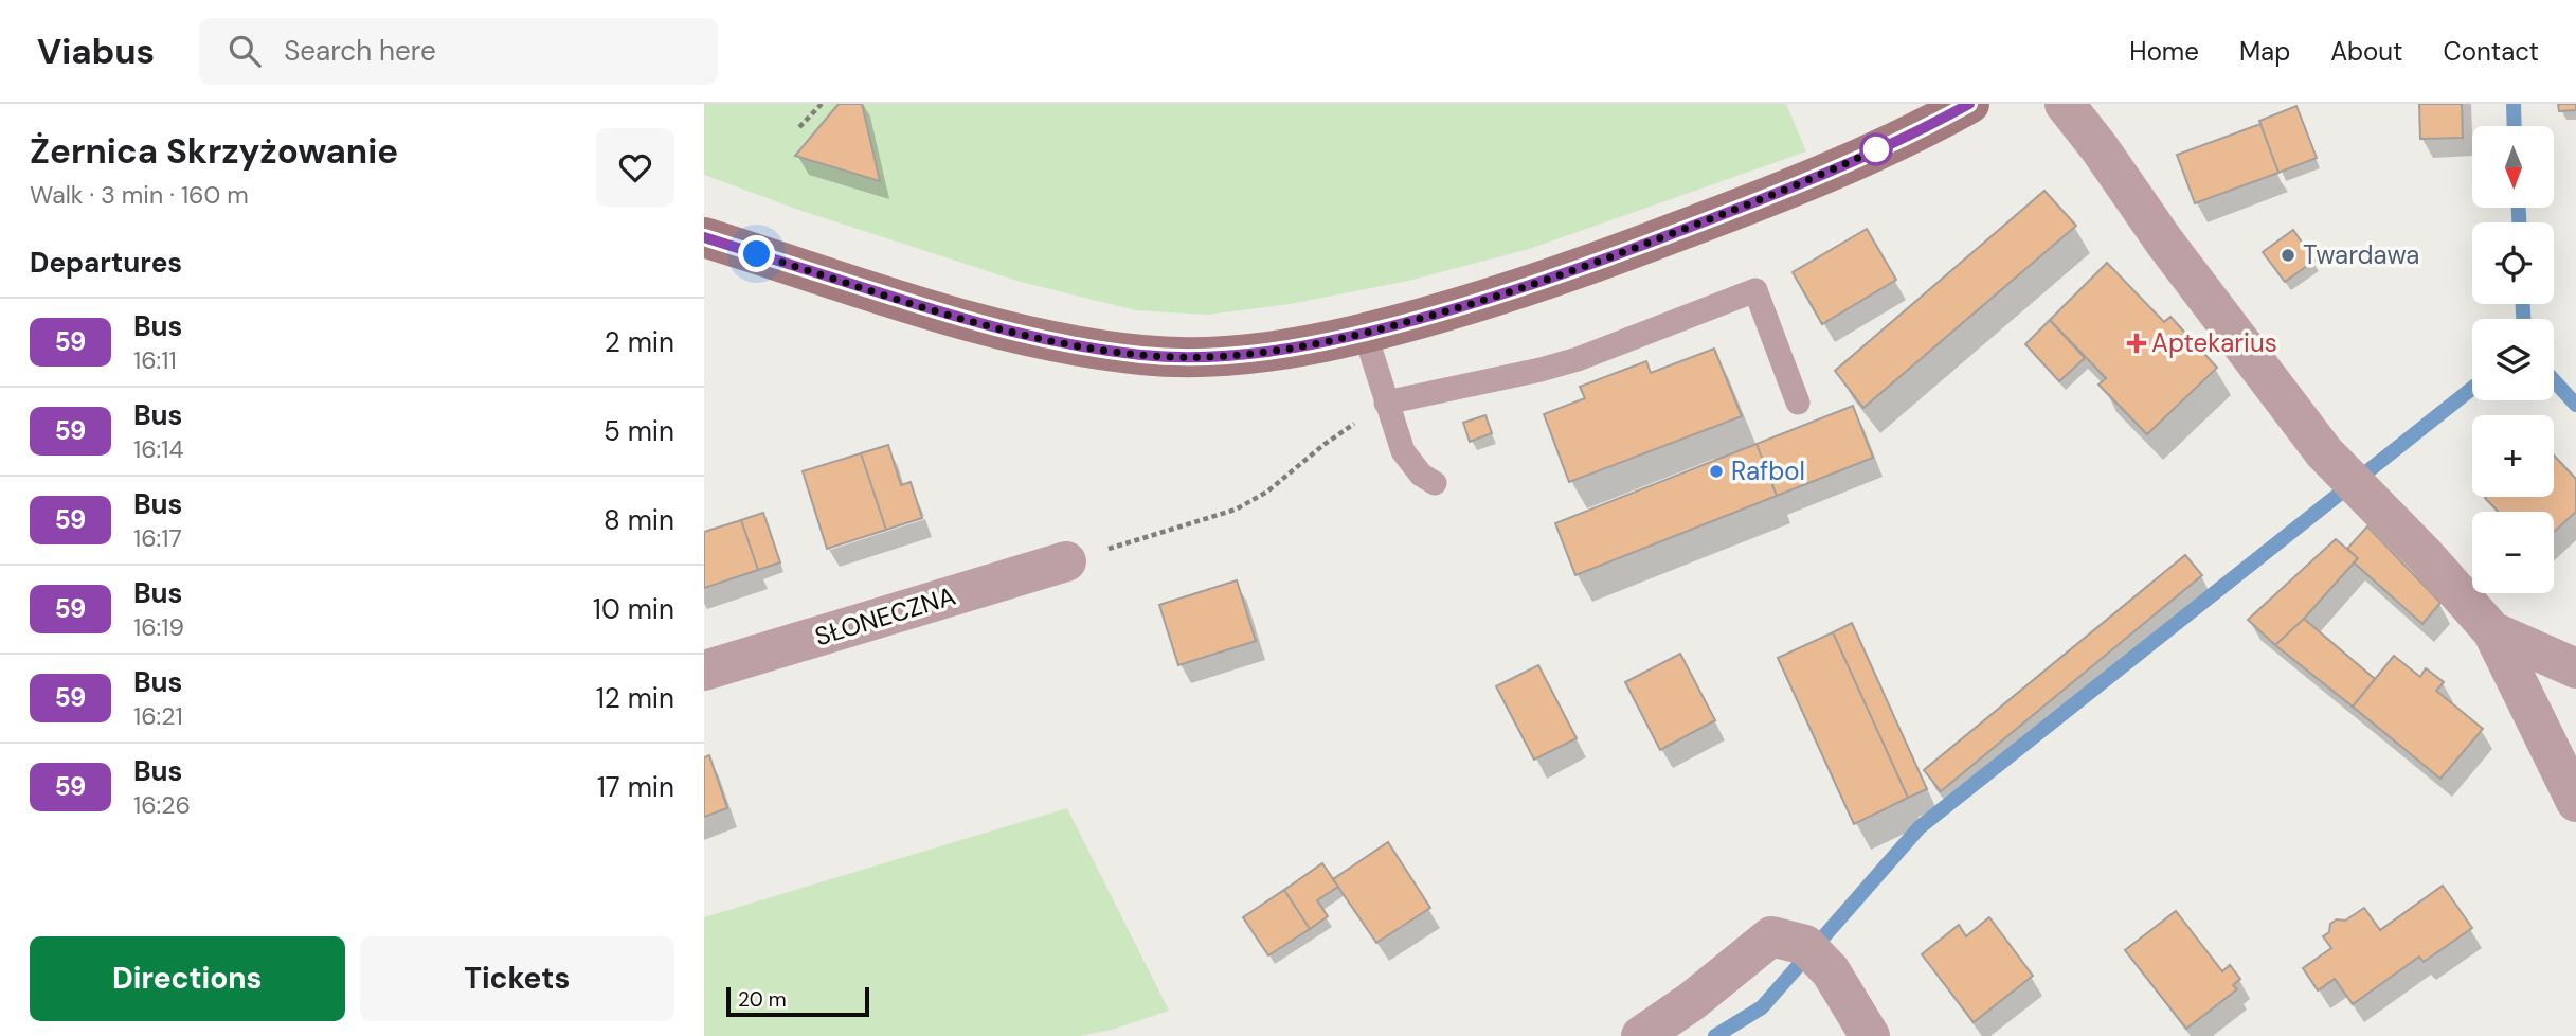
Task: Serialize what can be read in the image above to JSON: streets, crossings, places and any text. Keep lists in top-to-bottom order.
{
  "streets": {
    "street": ["SŁONECZNA"]
  },
  "places": {
    "other": ["Twardawa", "Rafbol"],
    "health": ["Aptekarius"]
  },
  "lines": ["bus line 59"],
  "scale_bar": "20 m",
  "north": "bottom",
  "page": {
    "header": "Viabus",
    "search": "Search here",
    "nav": [
      "Home",
      "Map",
      "About",
      "Contact"
    ],
    "heading": [
      ["Żernica Skrzyżowanie", "Walk · 3 min · 160 m"],
      "Departures"
    ],
    "map_buttons": ["+", "−"],
    "list": [
      {
        "mark": "59",
        "name": "Bus",
        "note": "16:11",
        "value": "2 min"
      },
      {
        "mark": "59",
        "name": "Bus",
        "note": "16:14",
        "value": "5 min"
      },
      {
        "mark": "59",
        "name": "Bus",
        "note": "16:17",
        "value": "8 min"
      },
      {
        "mark": "59",
        "name": "Bus",
        "note": "16:19",
        "value": "10 min"
      },
      {
        "mark": "59",
        "name": "Bus",
        "note": "16:21",
        "value": "12 min"
      },
      {
        "mark": "59",
        "name": "Bus",
        "note": "16:26",
        "value": "17 min"
      }
    ],
    "buttons": ["Directions", "Tickets"],
    "scale": "20 m"
  }
}
